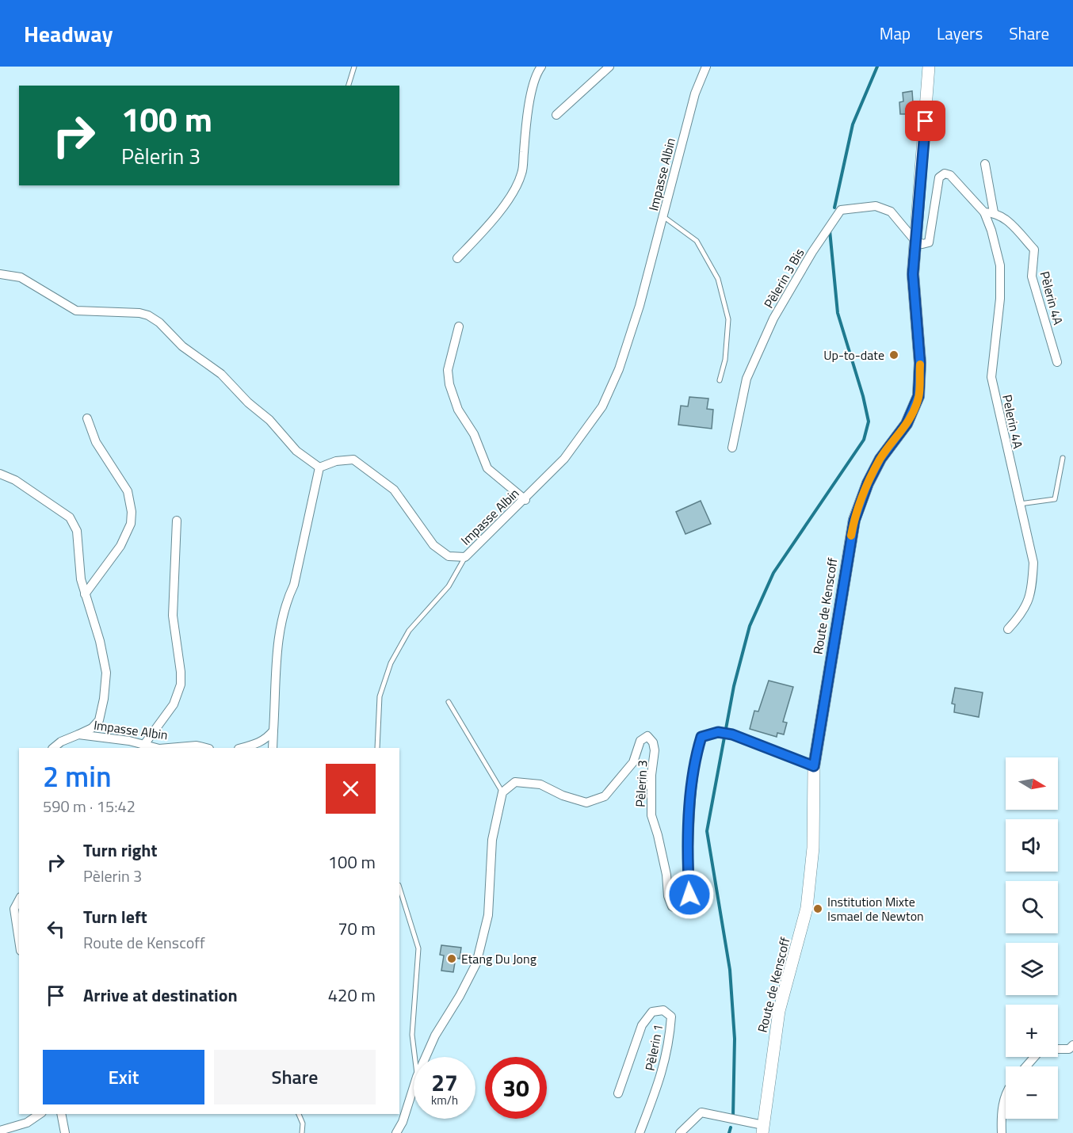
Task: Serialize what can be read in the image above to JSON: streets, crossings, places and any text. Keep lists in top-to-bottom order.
{
  "streets": {
    "main road": ["Route de Kenscoff"],
    "street": [
      "Impasse Albin",
      "Pèlerin 3 Bis",
      "Pèlerin 4A",
      "Pelerin 4A",
      "Pèlerin 3",
      "Pèlerin 1"
    ]
  },
  "crossings": [
    ["Pèlerin 3 Bis", "Route de Kenscoff"],
    ["Route de Kenscoff", "Pèlerin 3"]
  ],
  "places": ["Up-to-date", "Institution Mixte Ismael de Newton", "Etang Du Jong"],
  "north": "right",
  "page": {
    "header": "Headway",
    "nav": ["Map", "Layers", "Share"],
    "turn": ["100 m", "Pèlerin 3"],
    "heading": ["2 min", "590 m · 15:42"],
    "map_buttons": ["+", "−"],
    "list": [
      {
        "name": "Turn right",
        "note": "Pèlerin 3",
        "value": "100 m"
      },
      {
        "name": "Turn left",
        "note": "Route de Kenscoff",
        "value": "70 m"
      },
      {
        "name": "Arrive at destination",
        "value": "420 m"
      }
    ],
    "buttons": ["Exit", "Share"],
    "speed": "27 km/h",
    "limit": "30"
  }
}
